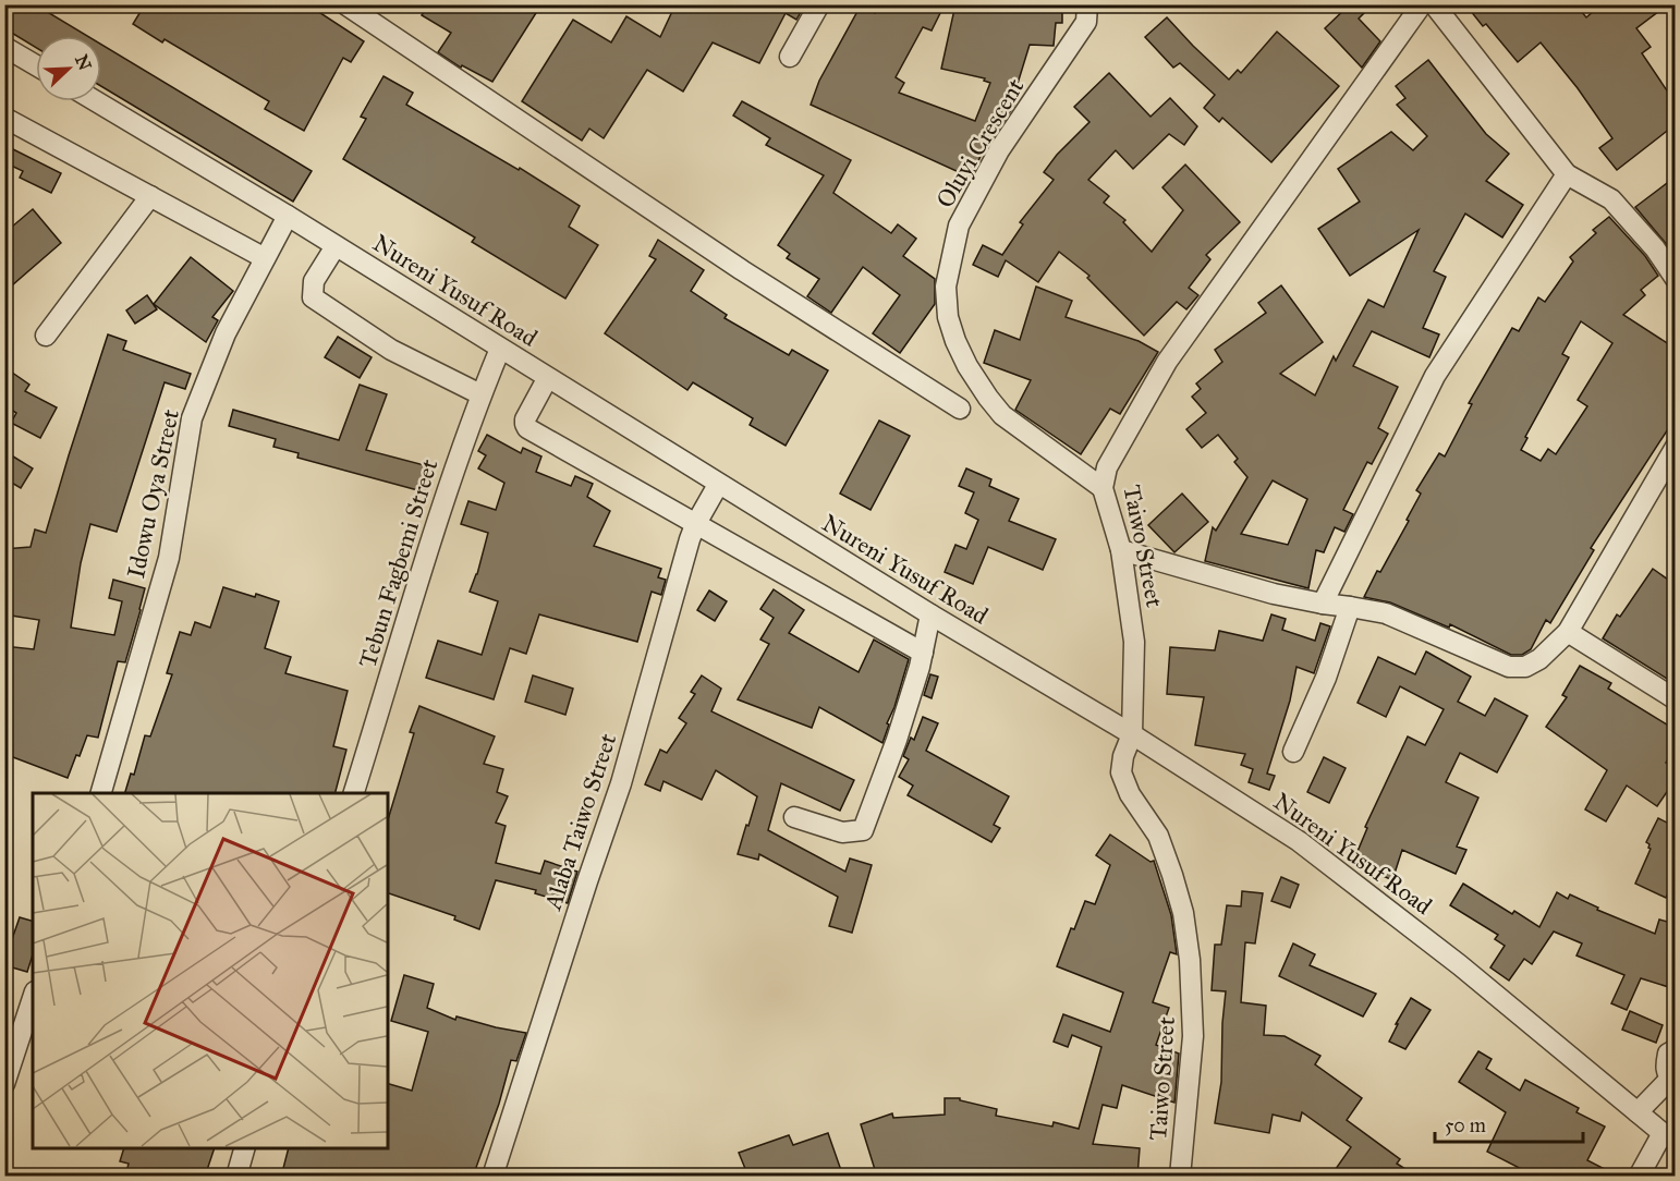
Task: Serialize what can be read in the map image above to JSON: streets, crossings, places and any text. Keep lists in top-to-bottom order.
{
  "streets": {
    "street": [
      "Oluyi Crescent",
      "Nureni Yusuf Road",
      "Idowu Oya Street",
      "Taiwo Street",
      "Tebun Fagbemi Street",
      "Alaba Taiwo Street"
    ]
  },
  "crossings": [
    ["Oluyi Crescent", "Taiwo Street"],
    ["Nureni Yusuf Road", "Idowu Oya Street"],
    ["Nureni Yusuf Road", "Taiwo Street"],
    ["Nureni Yusuf Road", "Tebun Fagbemi Street"],
    ["Nureni Yusuf Road", "Alaba Taiwo Street"]
  ],
  "scale_bar": "50 m",
  "north": "top right"
}
